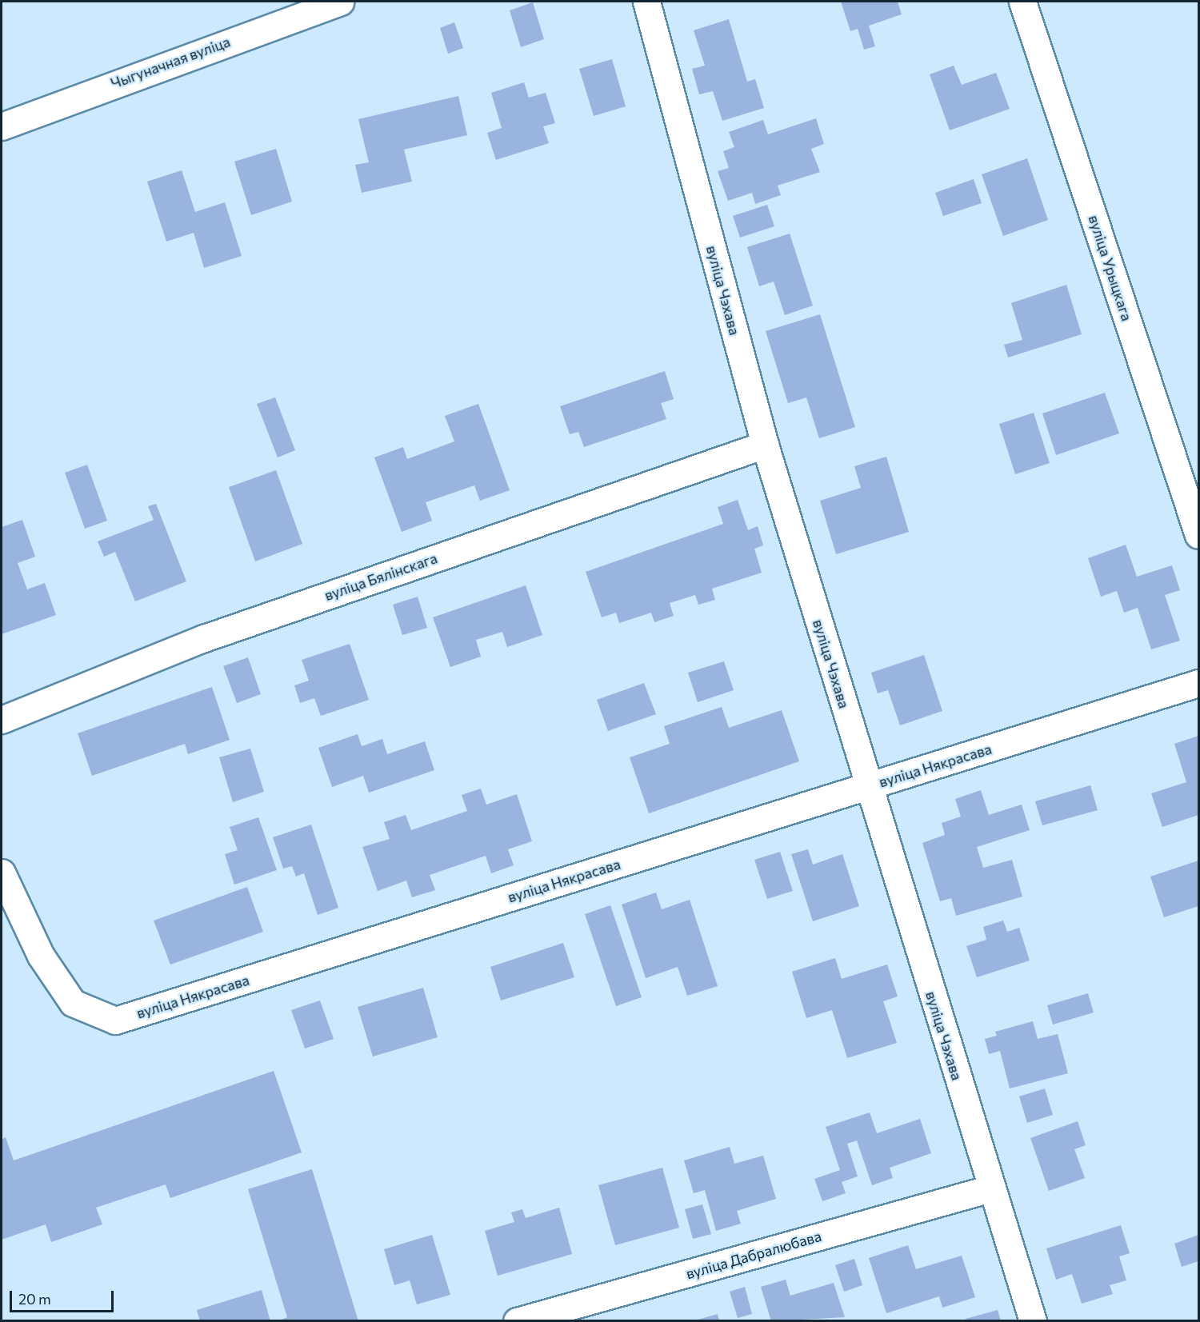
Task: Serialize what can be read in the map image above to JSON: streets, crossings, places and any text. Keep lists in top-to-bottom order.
{
  "streets": {
    "street": [
      "Чыгуначная вуліца",
      "вуліца Урыцкага",
      "вуліца Чэхава",
      "вуліца Бялінскага",
      "вуліца Някрасава",
      "вуліца Дабралюбава"
    ]
  },
  "crossings": [
    ["вуліца Чэхава", "вуліца Бялінскага"],
    ["вуліца Чэхава", "вуліца Някрасава"],
    ["вуліца Чэхава", "вуліца Дабралюбава"]
  ],
  "scale_bar": "20 m"
}
